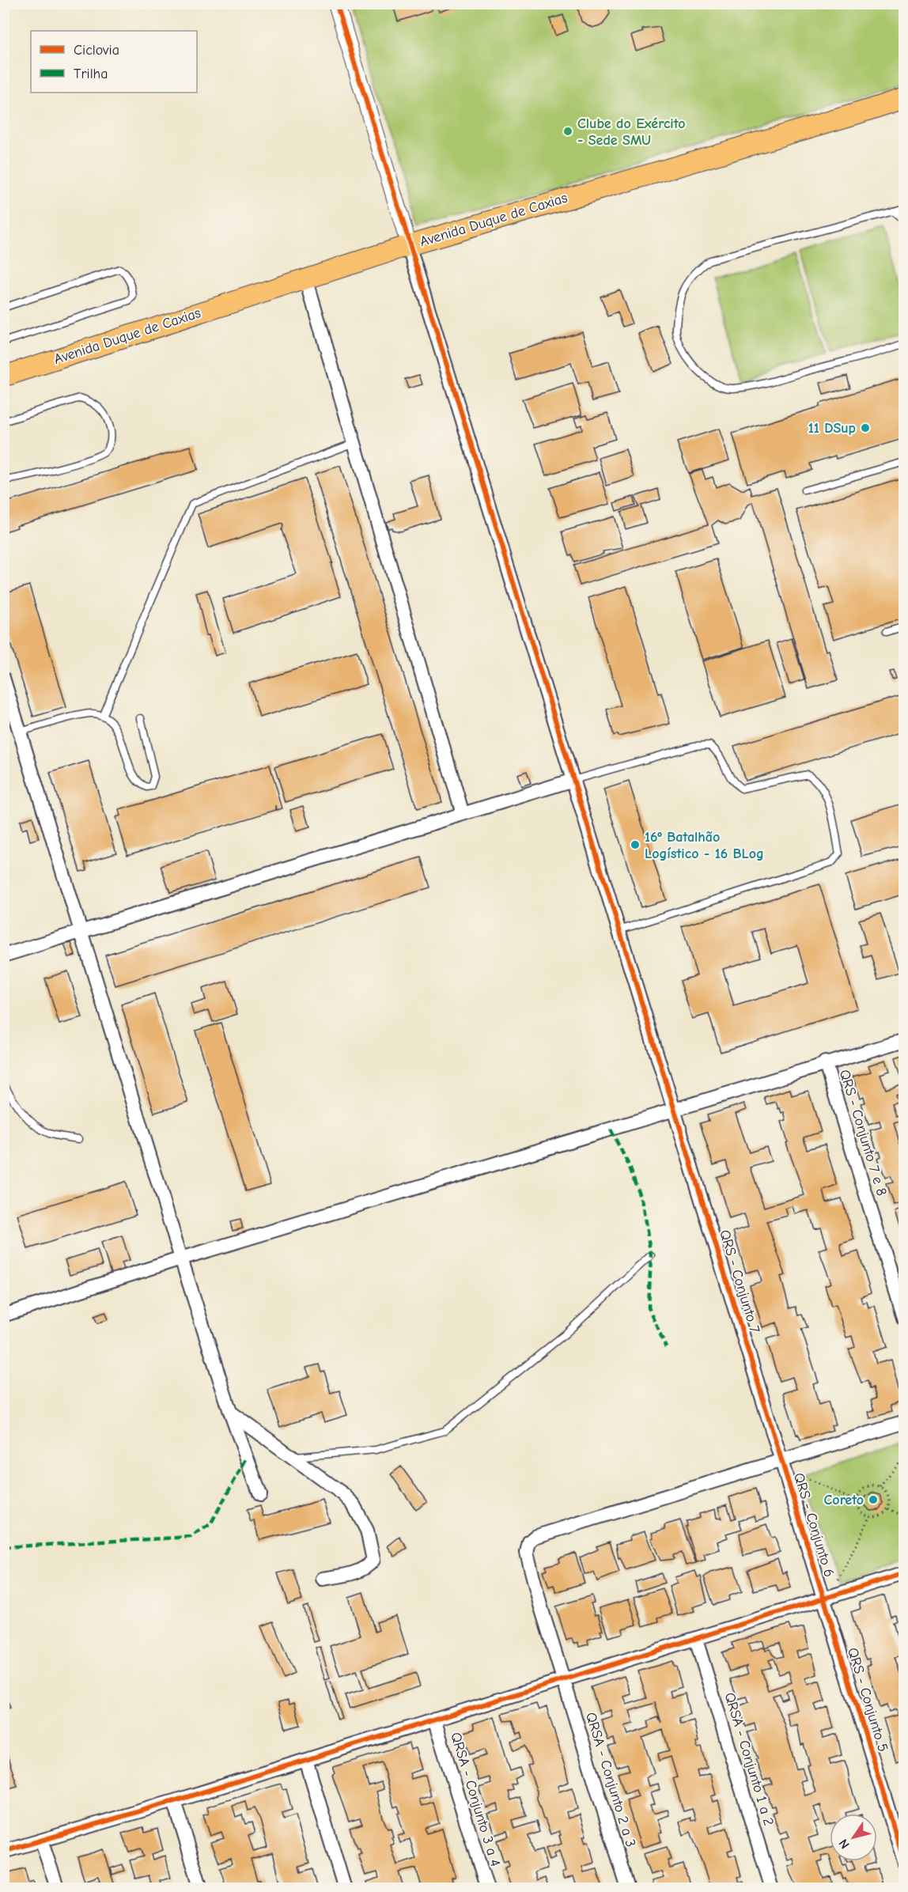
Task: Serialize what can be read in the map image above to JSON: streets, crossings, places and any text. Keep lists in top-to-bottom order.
{
  "streets": {
    "main road": ["Avenida Duque de Caxias"],
    "street": [
      "QRS - Conjunto 7 e 8",
      "QRS - Conjunto 7",
      "QRS - Conjunto 6",
      "QRS - Conjunto 5",
      "QRSA - Conjunto 1 a 2",
      "QRSA - Conjunto 2 a 3",
      "QRSA - Conjunto 3 a 4"
    ]
  },
  "crossings": [
    ["Avenida Duque de Caxias", "QRS - Conjunto 7"],
    ["QRS - Conjunto 7", "QRS - Conjunto 6"],
    ["QRS - Conjunto 6", "QRS - Conjunto 5"],
    ["QRS - Conjunto 6", "QRSA - Conjunto 2 a 3"]
  ],
  "places": [
    "Clube do Exército - Sede SMU",
    "11 DSup",
    "16º Batalhão Logístico - 16 BLog",
    "Coreto"
  ],
  "legend": ["Ciclovia", "Trilha"],
  "north": "bottom left"
}
